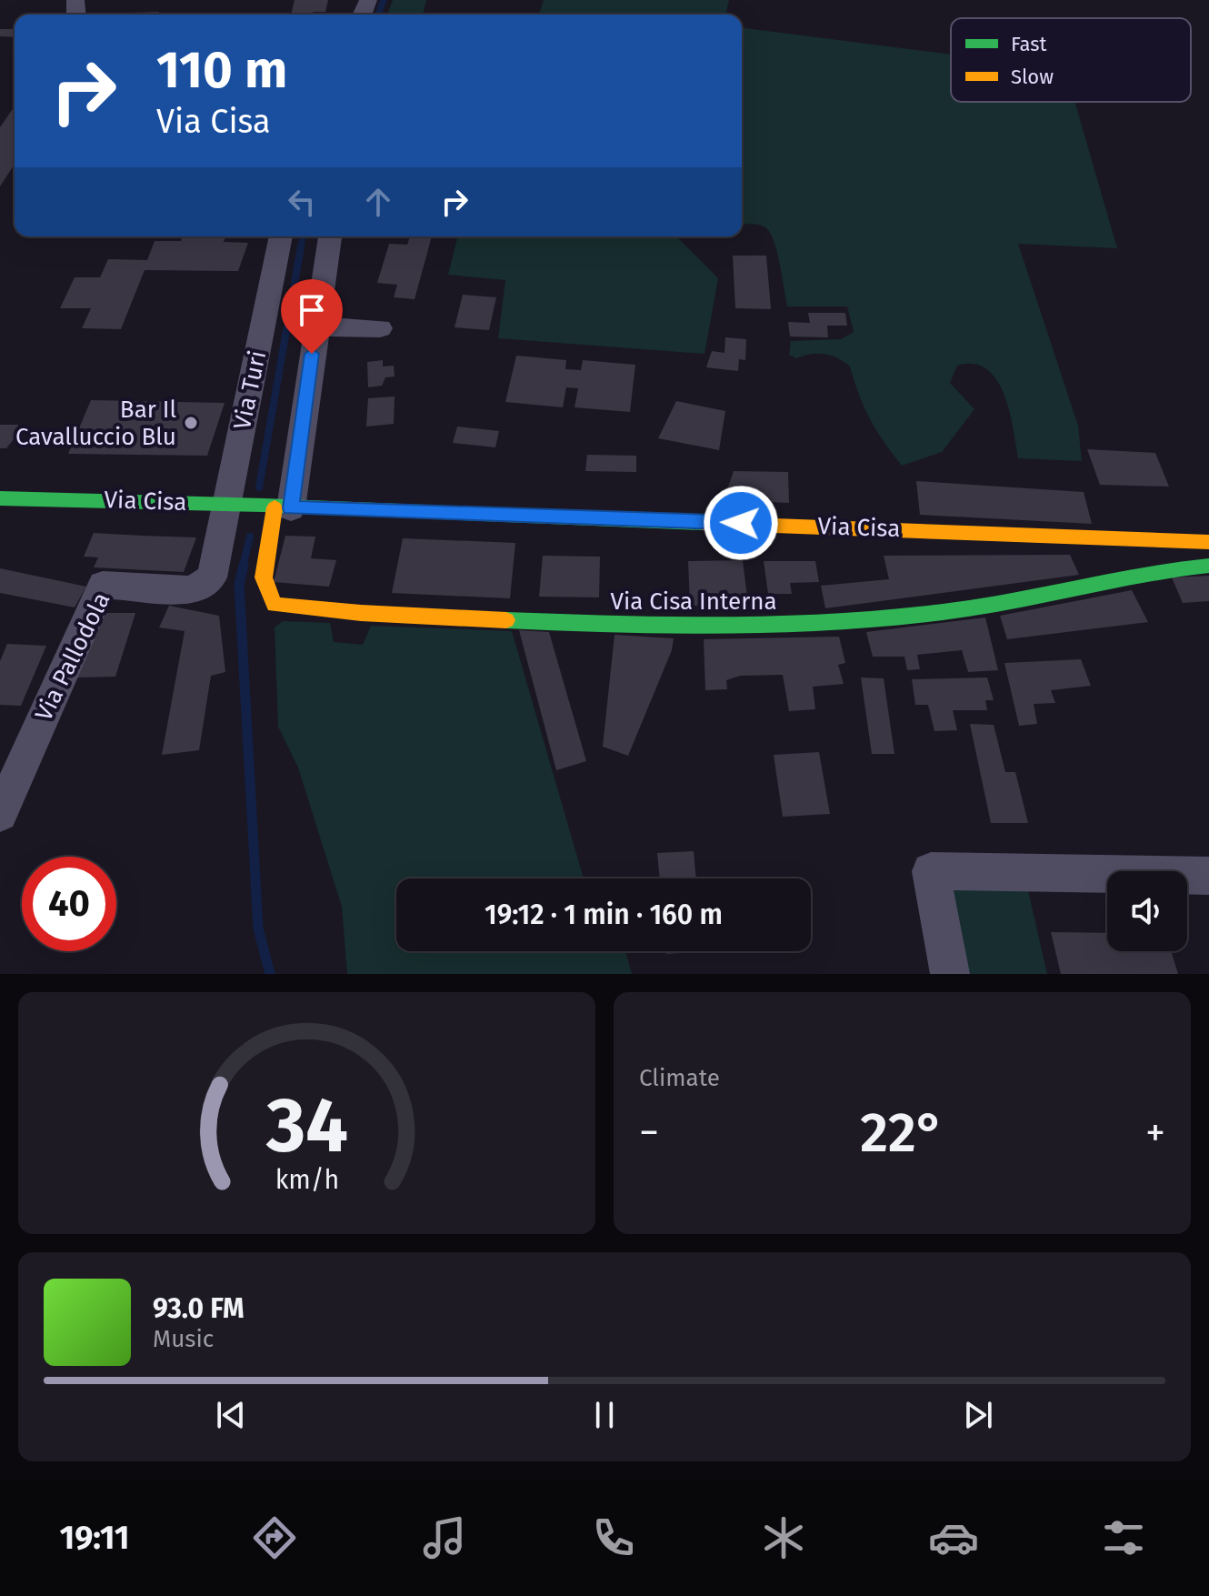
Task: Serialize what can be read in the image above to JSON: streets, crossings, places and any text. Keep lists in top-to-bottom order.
{
  "streets": {
    "street": [
      "Via Turi",
      "Via Cisa",
      "Via Cisa Interna",
      "Via Pallodola"
    ]
  },
  "crossings": [
    ["Via Turi", "Via Cisa"],
    ["Via Turi", "Via Pallodola"],
    ["Via Cisa", "Via Cisa Interna"],
    ["Via Cisa", "Via Pallodola"]
  ],
  "places": ["Bar Il Cavalluccio Blu"],
  "legend": ["Fast", "Slow"],
  "page": {
    "turn": ["110 m", "Via Cisa"],
    "limit": "40",
    "trip": "19:12 · 1 min · 160 m",
    "tile": "Climate",
    "heat": ["−", "22°", "+"],
    "song": ["93.0 FM", "Music"],
    "tabs": "19:11",
    "gauge": ["34", "km/h"]
  }
}
